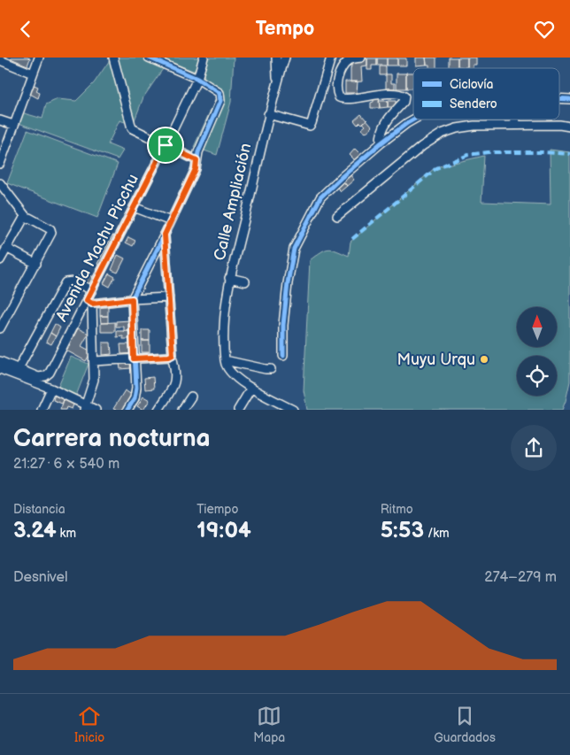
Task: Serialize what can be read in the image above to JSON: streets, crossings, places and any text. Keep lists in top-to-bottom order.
{
  "streets": {
    "street": ["Calle Ampliación", "Avenida Machu Picchu"]
  },
  "places": ["Muyu Urqu"],
  "legend": ["Ciclovía", "Sendero"],
  "north": "top",
  "page": {
    "header": "Tempo",
    "heading": ["Carrera nocturna", "21:27 · 6 × 540 m"],
    "stats": [
      ["Distancia", "3.24 km"],
      ["Tiempo", "19:04"],
      ["Ritmo", "5:53 /km"]
    ],
    "chart": ["Desnivel", "274–279 m"],
    "tabs": ["Inicio", "Mapa", "Guardados"]
  }
}
